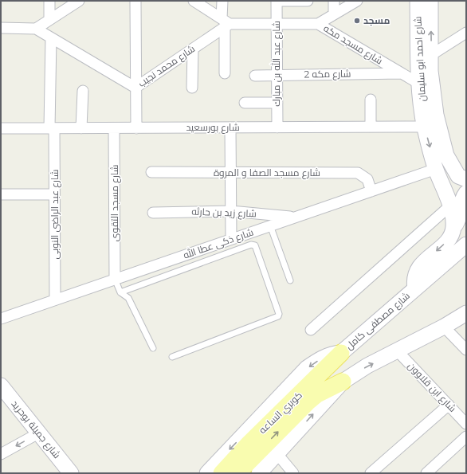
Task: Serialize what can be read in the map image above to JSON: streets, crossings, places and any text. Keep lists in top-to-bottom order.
{
  "streets": {
    "main road": [
      "شارع احمد ابو سليمان",
      "شارع مصطفى كامل",
      "كوبري الساعه",
      "شارع جميلة بوحريد"
    ],
    "street": [
      "شارع مسجد مكه",
      "شارع عبد الله بن مبارك",
      "شارع محمد نجيب",
      "شارع مكه 2",
      "شارع بورسعيد",
      "شارع مسجد الصفا و المروة",
      "شارع مسجد التقوى",
      "شارع زيد بن حارثه",
      "شارع عبد الراضى النوبى",
      "شارع ذكى عطا الله",
      "شارع ابن قلاوون"
    ]
  },
  "crossings": [
    ["شارع مسجد مكه", "شارع احمد ابو سليمان"],
    ["شارع مسجد مكه", "شارع عبد الله بن مبارك"],
    ["شارع مسجد مكه", "شارع محمد نجيب"],
    ["شارع مسجد مكه", "شارع مكه 2"],
    ["شارع احمد ابو سليمان", "شارع بورسعيد"],
    ["شارع احمد ابو سليمان", "شارع ذكى عطا الله"],
    ["شارع عبد الله بن مبارك", "شارع مكه 2"],
    ["شارع عبد الله بن مبارك", "شارع بورسعيد"],
    ["شارع محمد نجيب", "شارع عبد الراضى النوبى"],
    ["شارع بورسعيد", "شارع مسجد التقوى"],
    ["شارع بورسعيد", "شارع عبد الراضى النوبى"],
    ["شارع مسجد الصفا و المروة", "شارع ذكى عطا الله"],
    ["شارع مسجد التقوى", "شارع ذكى عطا الله"],
    ["شارع زيد بن حارثه", "شارع ذكى عطا الله"],
    ["شارع عبد الراضى النوبى", "شارع ذكى عطا الله"],
    ["شارع مصطفى كامل", "كوبري الساعه"]
  ],
  "places": ["مسجد"]
}
